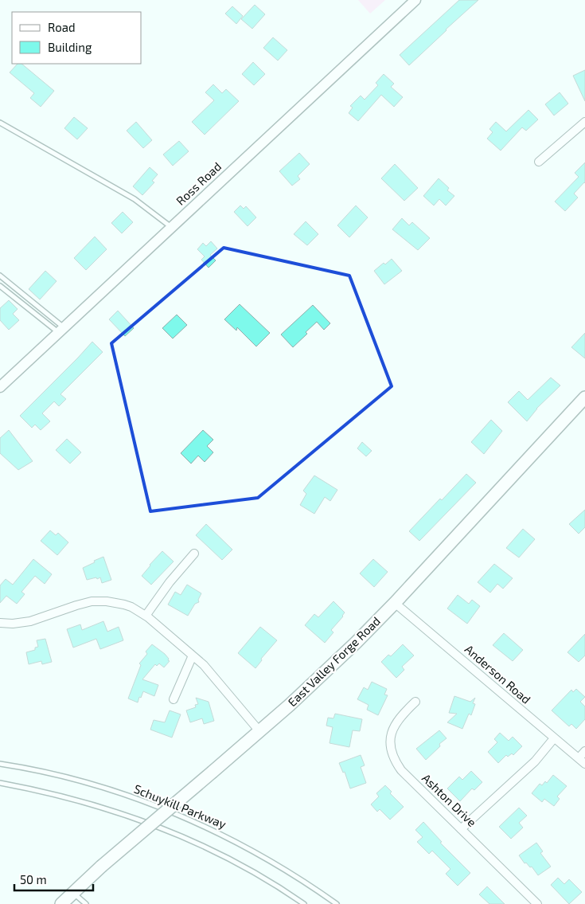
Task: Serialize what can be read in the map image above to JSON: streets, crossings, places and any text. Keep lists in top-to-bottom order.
{
  "streets": {
    "main road": ["East Valley Forge Road"],
    "street": ["Ross Road", "Anderson Road", "Ashton Drive"],
    "lane": ["Schuykill Parkway"]
  },
  "crossings": [
    ["East Valley Forge Road", "Anderson Road"]
  ],
  "legend": ["Road", "Building"],
  "scale_bar": "50 m"
}
